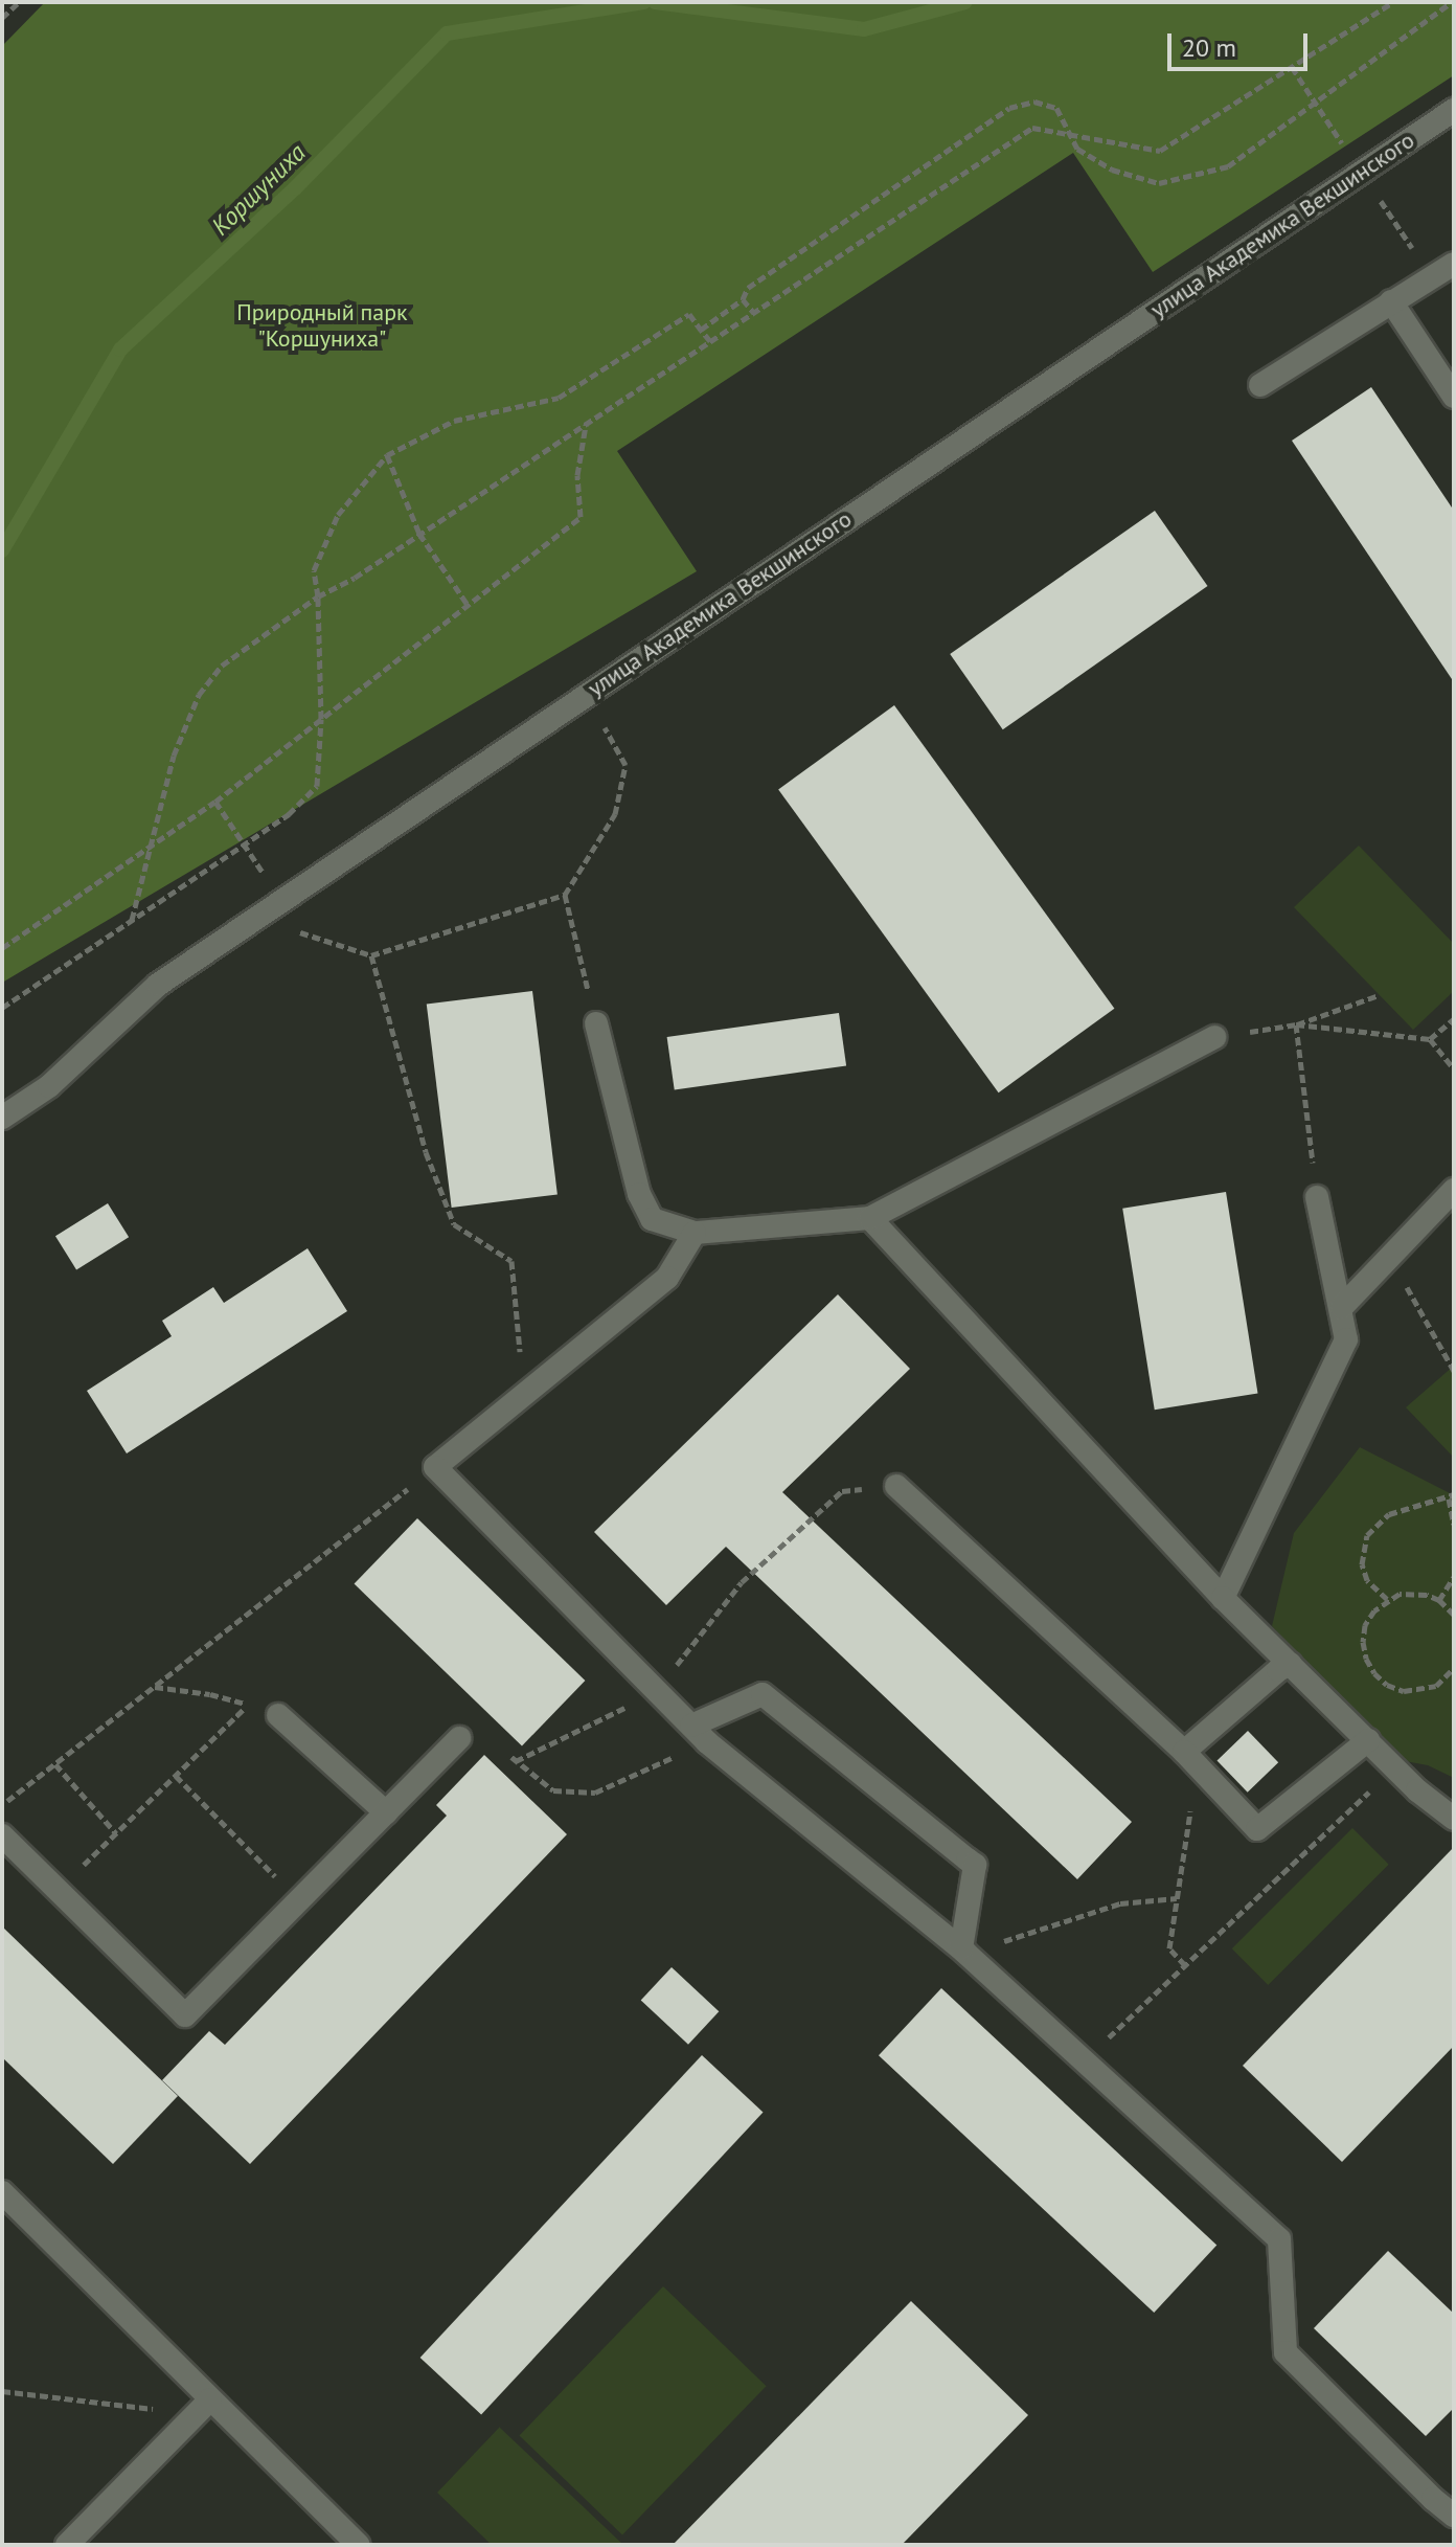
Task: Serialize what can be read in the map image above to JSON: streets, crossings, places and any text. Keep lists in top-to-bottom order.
{
  "streets": {
    "street": ["улица Академика Векшинского"]
  },
  "water": ["Коршуниха"],
  "parks": ["Природный парк \"Коршуниха\""],
  "scale_bar": "20 m"
}
